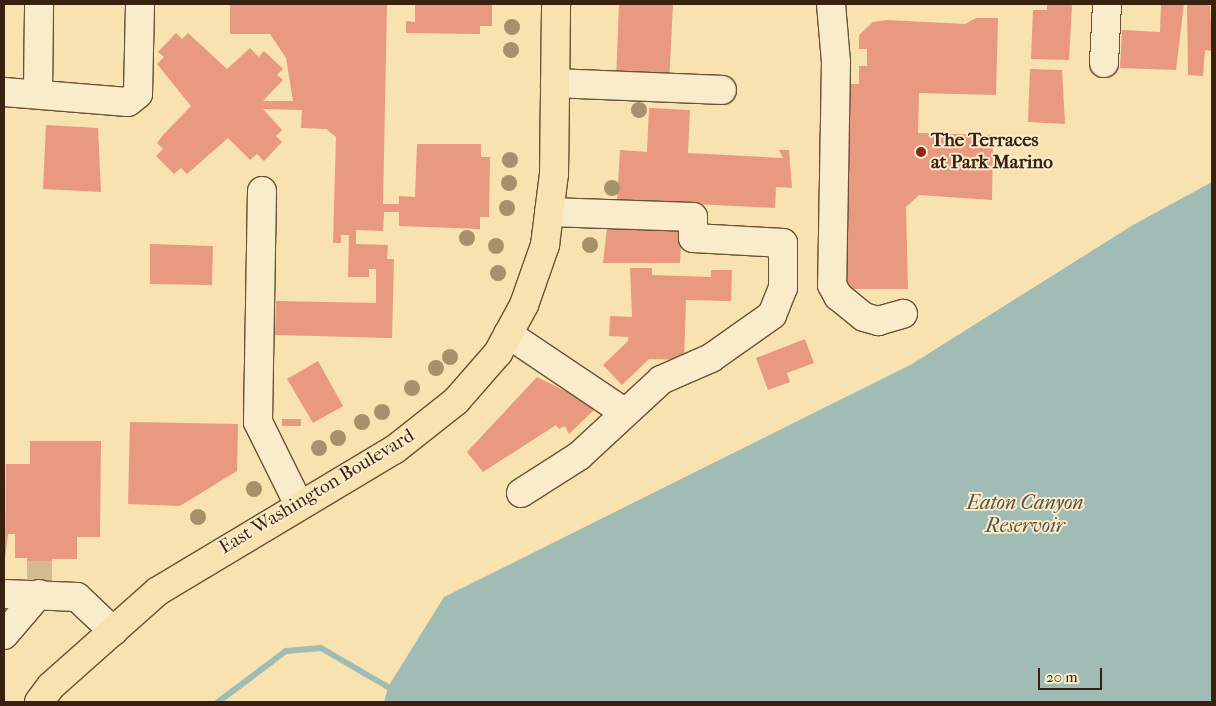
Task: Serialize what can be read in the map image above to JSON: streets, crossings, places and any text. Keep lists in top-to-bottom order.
{
  "streets": {
    "main road": ["East Washington Boulevard"]
  },
  "water": ["Eaton Canyon Reservoir"],
  "places": ["The Terraces at Park Marino"],
  "scale_bar": "20 m"
}
